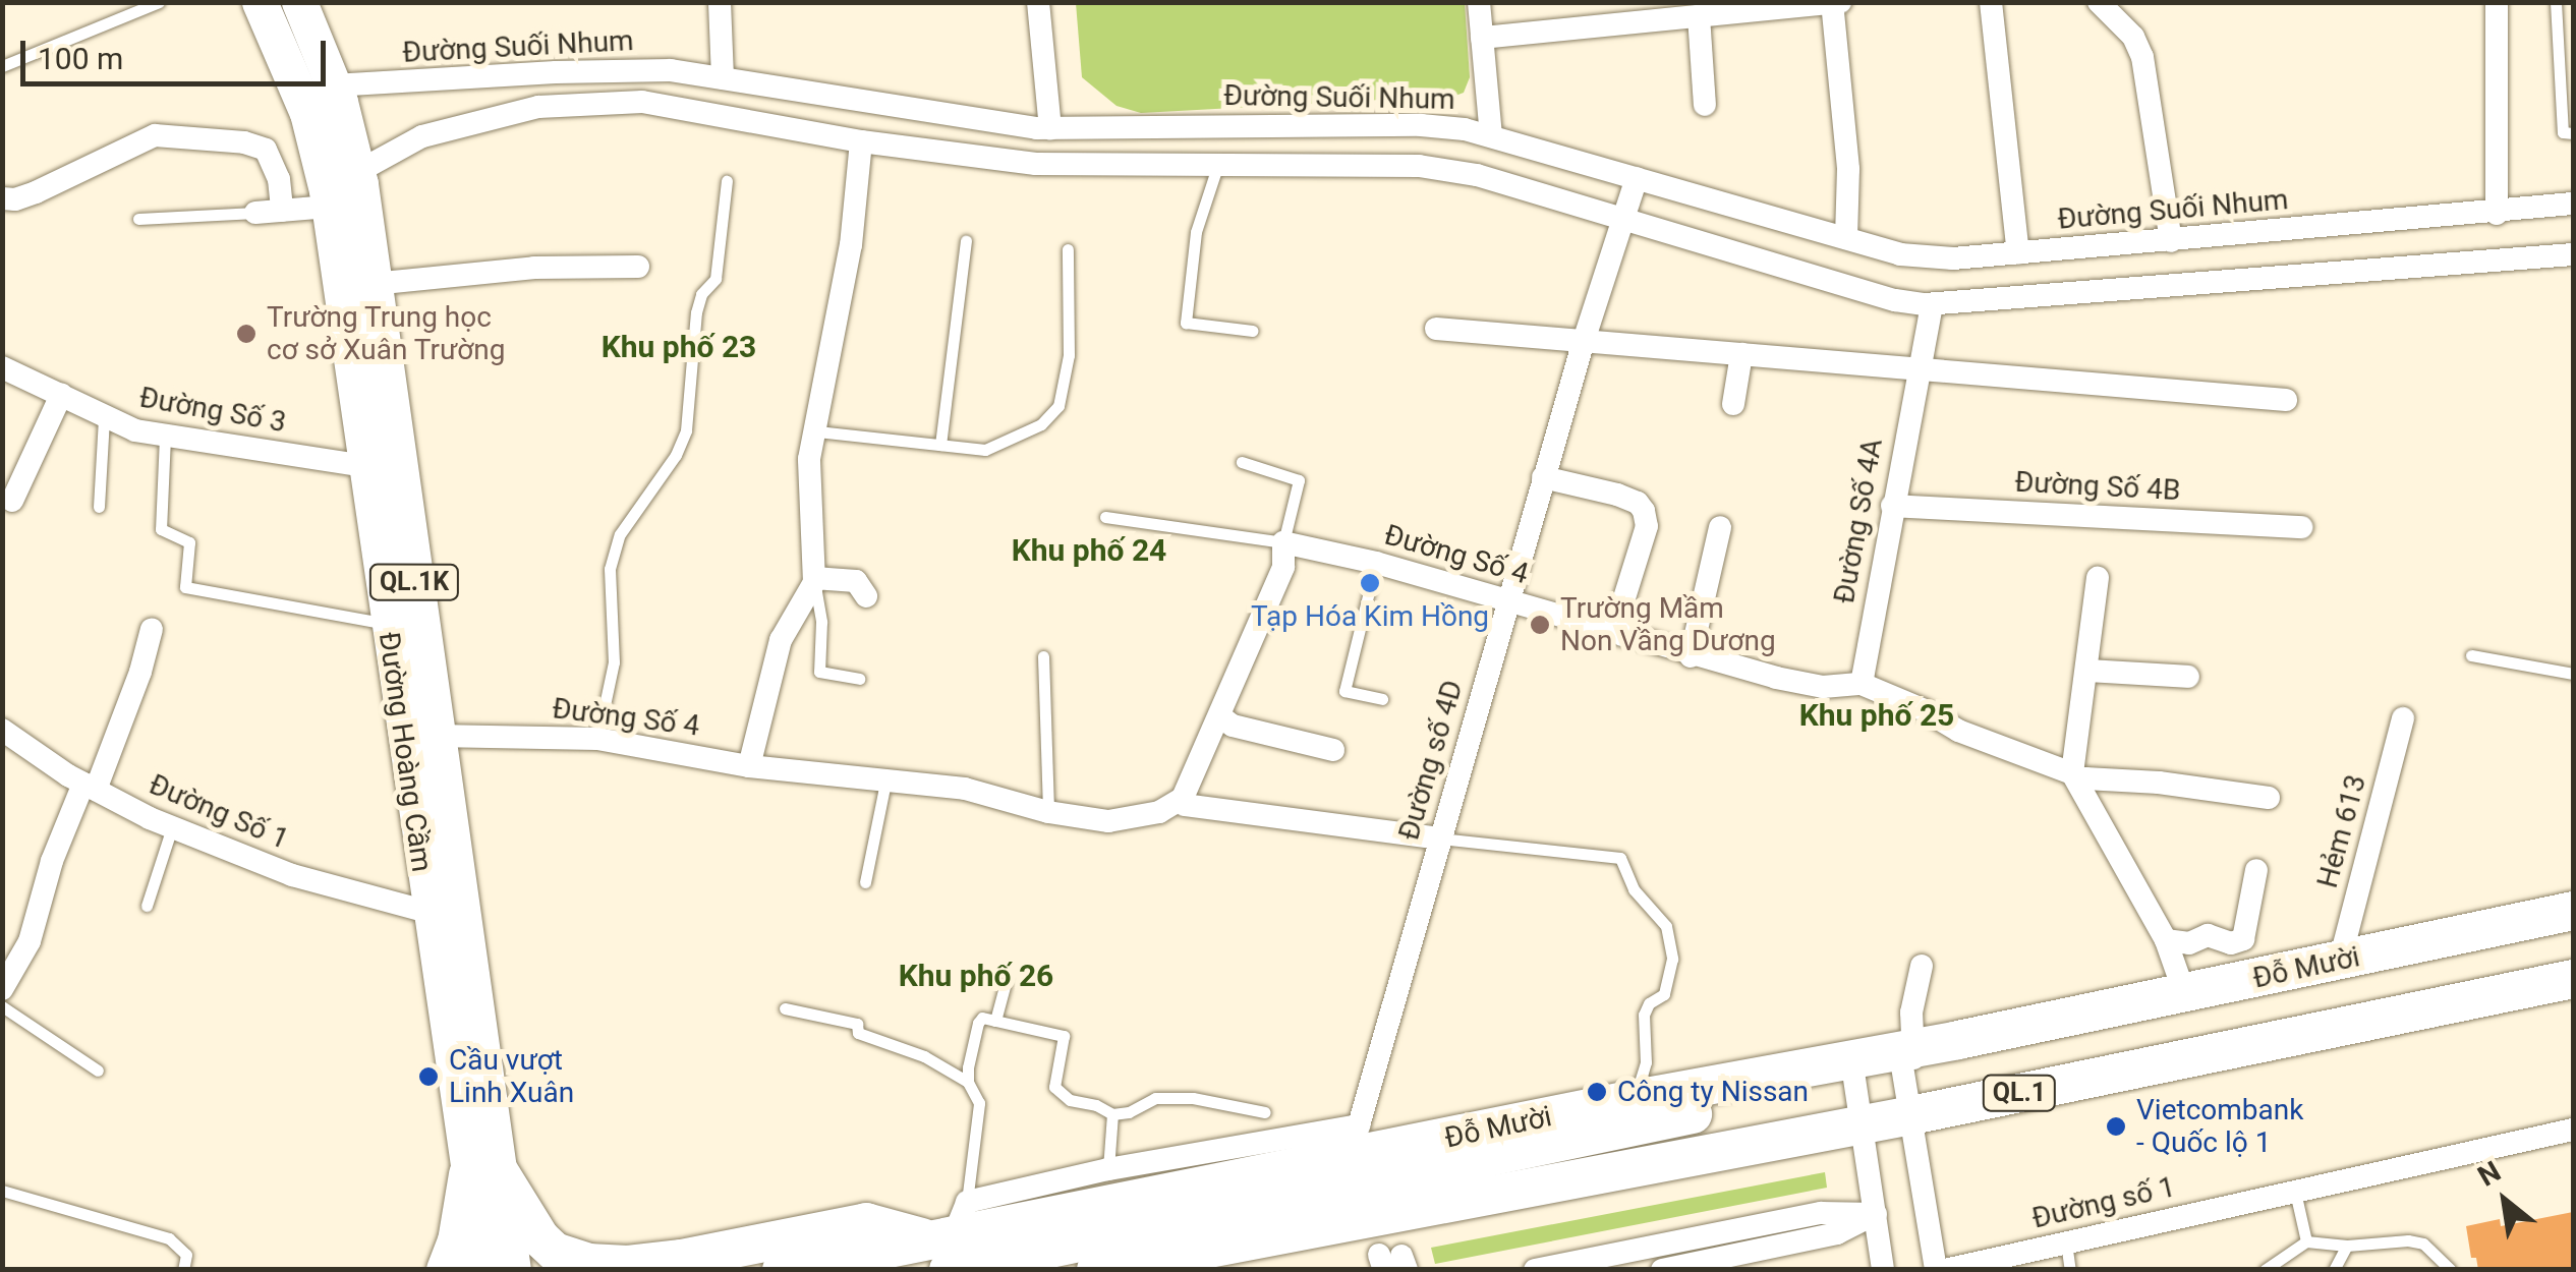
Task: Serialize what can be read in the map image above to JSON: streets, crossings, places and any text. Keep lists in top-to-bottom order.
{
  "streets": {
    "highway": ["Đỗ Mười", "QL.1"],
    "main road": ["QL.1K", "Đường Hoàng Cầm"],
    "street": [
      "Đường Suối Nhum",
      "Đường Số 3",
      "Đường Số 4B",
      "Đường Số 4A",
      "Đường Số 4",
      "Đường số 4D",
      "Đường Số 1",
      "Hẻm 613",
      "Đường số 1"
    ]
  },
  "crossings": [
    ["Đường Suối Nhum", "Đường Hoàng Cầm"],
    ["Đường Suối Nhum", "Đường số 4D"],
    ["Đường Số 3", "Đường Hoàng Cầm"],
    ["Đường Số 4B", "Đường Số 4A"],
    ["Đường Số 4A", "Đường Số 4"],
    ["Đường Số 4", "Đường Hoàng Cầm"],
    ["Đường Số 4", "Đường số 4D"],
    ["Đường Hoàng Cầm", "Đường Số 1"],
    ["Hẻm 613", "Đỗ Mười"],
    ["Đỗ Mười", "QL.1"]
  ],
  "districts": [
    "Khu phố 23",
    "Khu phố 24",
    "Khu phố 25",
    "Khu phố 26"
  ],
  "places": [
    "Trường Trung học cơ sở Xuân Trường",
    "Tạp Hóa Kim Hồng",
    "Trường Mầm Non Vầng Dương",
    "Cầu vượt Linh Xuân",
    "Công ty Nissan",
    "Vietcombank - Quốc lộ 1"
  ],
  "scale_bar": "100 m",
  "north": "top left"
}
